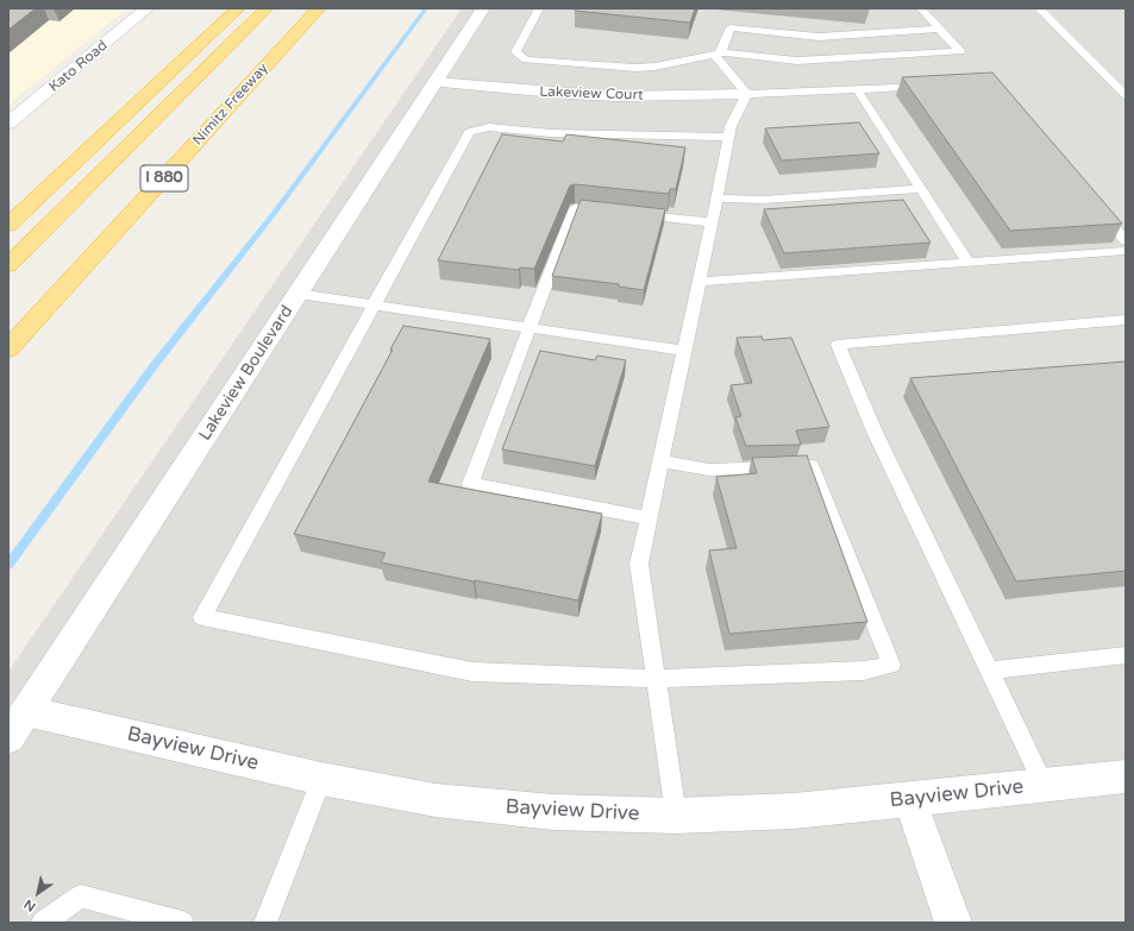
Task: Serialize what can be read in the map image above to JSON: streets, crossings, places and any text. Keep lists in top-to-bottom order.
{
  "streets": {
    "highway": ["Nimitz Freeway", "I 880"],
    "street": [
      "Kato Road",
      "Lakeview Court",
      "Lakeview Boulevard",
      "Bayview Drive"
    ]
  },
  "crossings": [
    ["Lakeview Court", "Lakeview Boulevard"],
    ["Lakeview Boulevard", "Bayview Drive"]
  ],
  "north": "bottom left"
}
